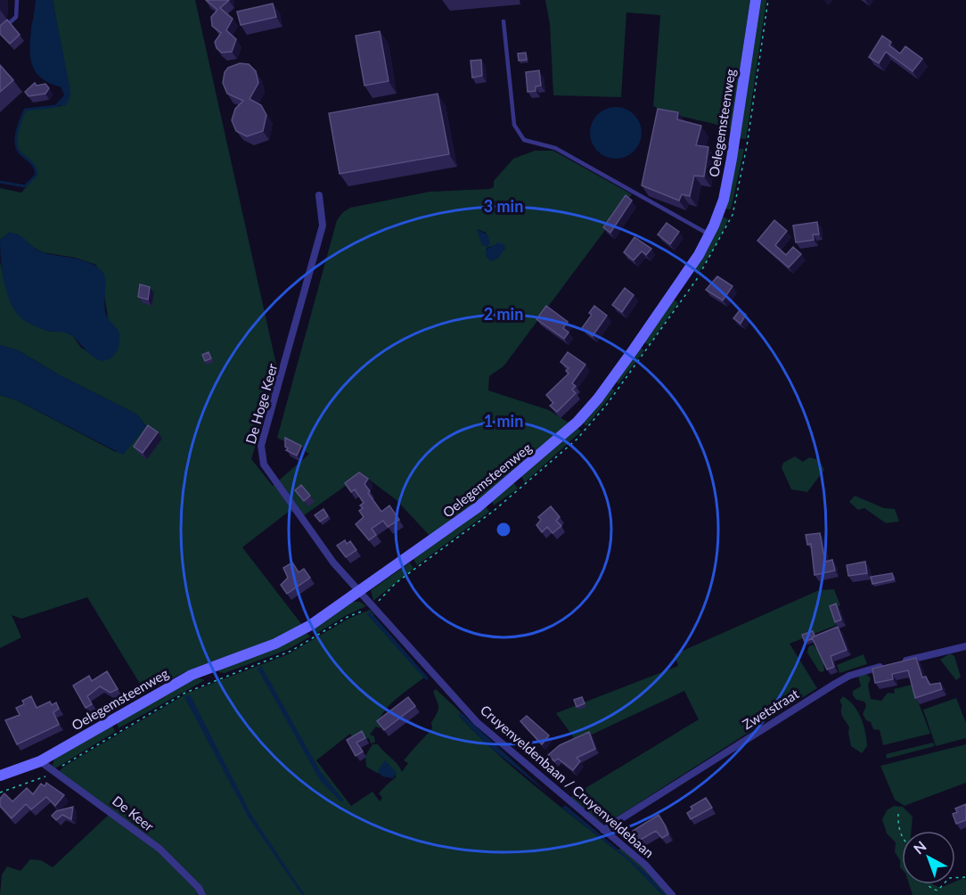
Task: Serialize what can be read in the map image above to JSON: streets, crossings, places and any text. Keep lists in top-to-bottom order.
{
  "streets": {
    "street": [
      "Oelegemsteenweg",
      "De Hoge Keer",
      "Zwetstraat",
      "Cruyenveldenbaan / Cruyenveldebaan",
      "De Keer"
    ]
  },
  "crossings": [
    ["Oelegemsteenweg", "De Hoge Keer"],
    ["Oelegemsteenweg", "Cruyenveldenbaan / Cruyenveldebaan"],
    ["Oelegemsteenweg", "De Keer"],
    ["De Hoge Keer", "Cruyenveldenbaan / Cruyenveldebaan"],
    ["Zwetstraat", "Cruyenveldenbaan / Cruyenveldebaan"]
  ],
  "north": "top left",
  "rings": ["3 min", "2 min", "1 min"]
}
